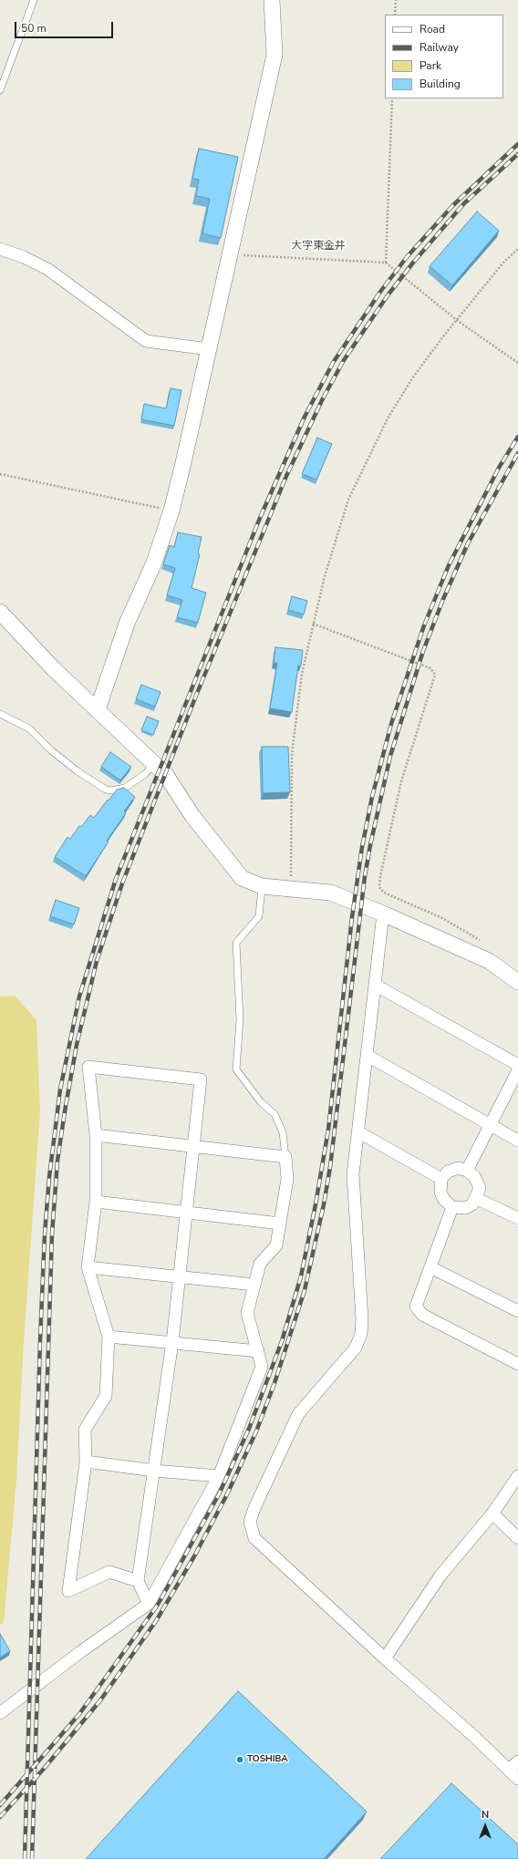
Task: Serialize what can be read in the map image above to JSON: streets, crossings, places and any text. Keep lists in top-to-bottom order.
{
  "districts": ["大字東金井"],
  "places": ["TOSHIBA"],
  "legend": [
    "Road",
    "Railway",
    "Park",
    "Building"
  ],
  "scale_bar": "50 m",
  "north": "top"
}
